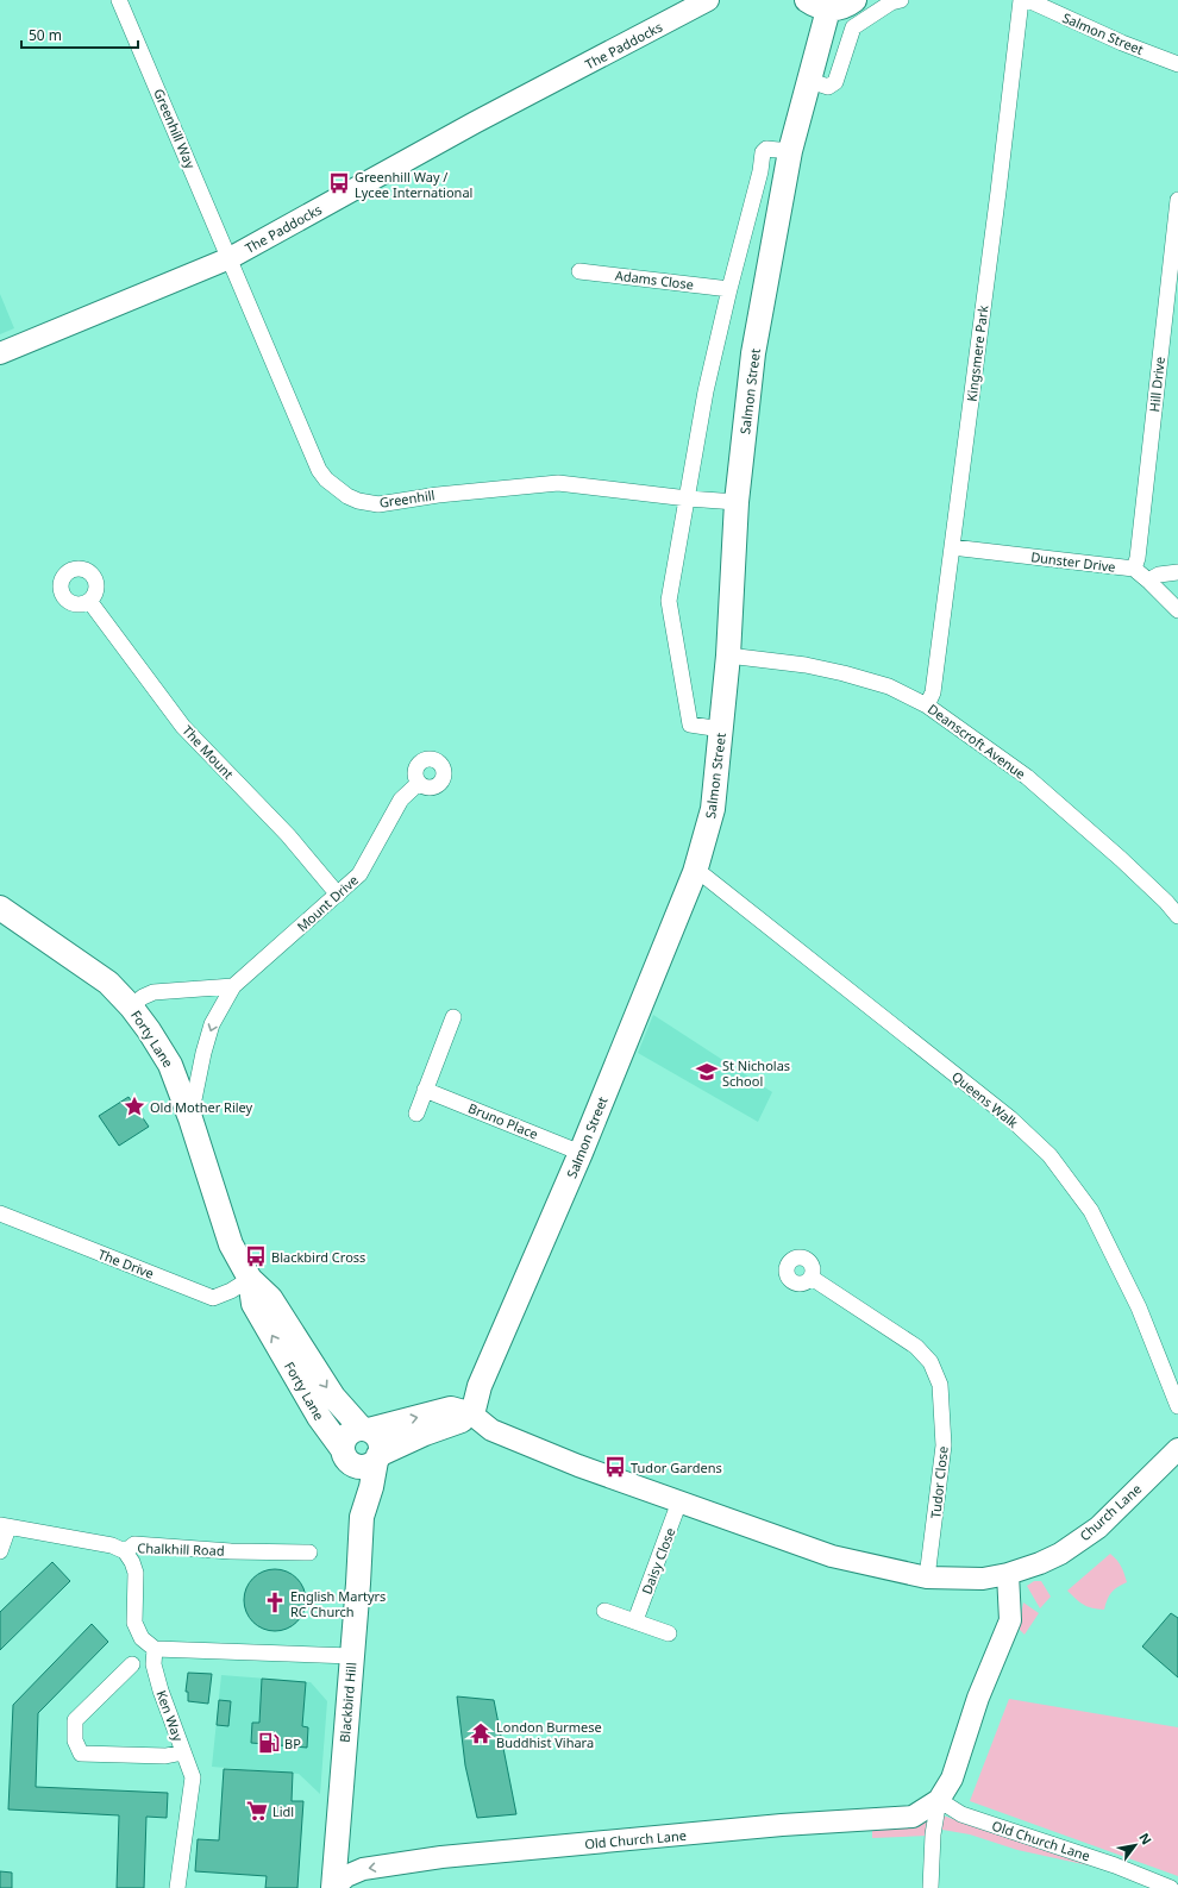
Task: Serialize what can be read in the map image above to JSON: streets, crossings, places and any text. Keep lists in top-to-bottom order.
{
  "streets": {
    "main road": [
      "Salmon Street",
      "The Paddocks",
      "Forty Lane",
      "Church Lane",
      "Blackbird Hill",
      "Old Church Lane"
    ],
    "street": [
      "Greenhill Way",
      "Adams Close",
      "Kingsmere Park",
      "Hill Drive",
      "Greenhill",
      "Dunster Drive",
      "Deanscroft Avenue",
      "The Mount",
      "Mount Drive",
      "Queens Walk",
      "Bruno Place",
      "The Drive",
      "Tudor Close",
      "Chalkhill Road",
      "Daisy Close",
      "Ken Way"
    ]
  },
  "crossings": [
    ["Salmon Street", "Greenhill"],
    ["Salmon Street", "Deanscroft Avenue"],
    ["Salmon Street", "Queens Walk"],
    ["Salmon Street", "Bruno Place"],
    ["The Paddocks", "Greenhill Way"],
    ["The Paddocks", "Greenhill"],
    ["Greenhill Way", "Greenhill"],
    ["Kingsmere Park", "Dunster Drive"],
    ["Kingsmere Park", "Deanscroft Avenue"],
    ["Hill Drive", "Dunster Drive"],
    ["The Mount", "Mount Drive"],
    ["Mount Drive", "Forty Lane"],
    ["Forty Lane", "The Drive"],
    ["Forty Lane", "Blackbird Hill"],
    ["Church Lane", "Old Church Lane"],
    ["Blackbird Hill", "Old Church Lane"]
  ],
  "one_way": ["Old Church Lane"],
  "places": {
    "bus stop": ["Greenhill Way / Lycee International", "Blackbird Cross", "Tudor Gardens"],
    "school or university": ["St Nicholas School"],
    "place": ["Old Mother Riley"],
    "church": ["English Martyrs RC Church"],
    "temple": ["London Burmese Buddhist Vihara"],
    "fuel station": ["BP"],
    "supermarket": ["Lidl"]
  },
  "scale_bar": "50 m",
  "north": "top right"
}
